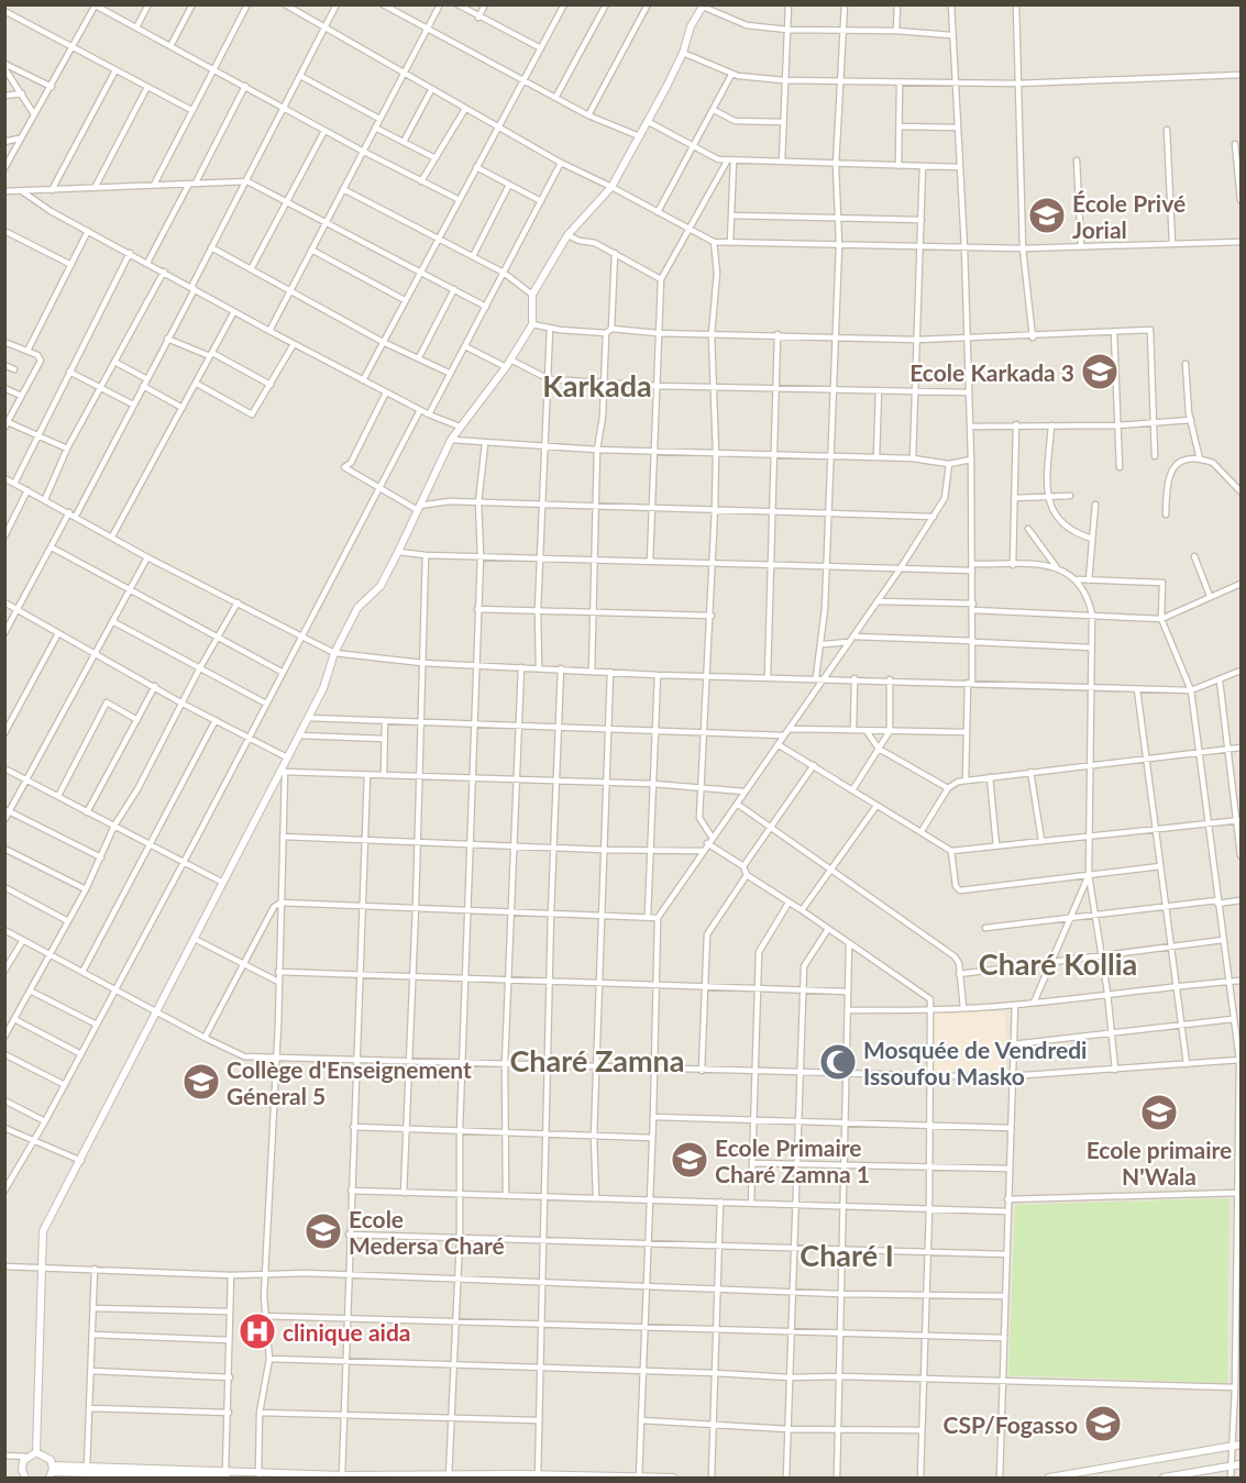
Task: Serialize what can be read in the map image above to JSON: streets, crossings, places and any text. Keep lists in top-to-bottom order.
{
  "districts": [
    "Karkada",
    "Charé Kollia",
    "Charé Zamna",
    "Charé I"
  ],
  "places": {
    "school or university": [
      "École Privé Jorial",
      "Ecole Karkada 3",
      "Collège d'Enseignement Géneral 5",
      "Ecole primaire N'Wala",
      "Ecole Primaire Charé Zamna 1",
      "Ecole Medersa Charé",
      "CSP/Fogasso"
    ],
    "mosque": ["Mosquée de Vendredi Issoufou Masko"],
    "hospital": ["clinique aida"]
  }
}
